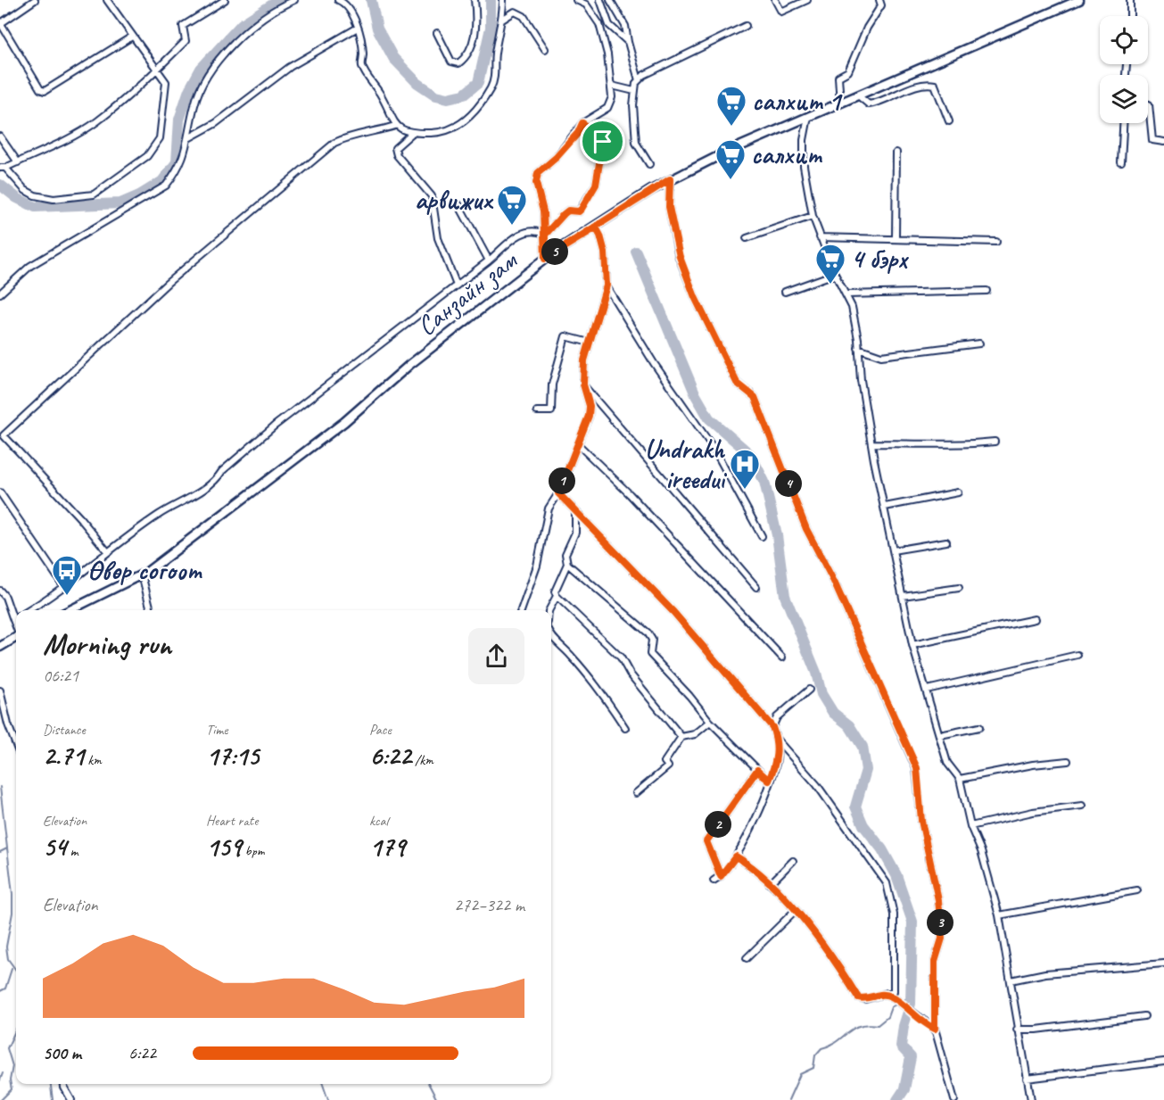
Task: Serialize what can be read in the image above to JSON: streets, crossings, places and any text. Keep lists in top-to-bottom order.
{
  "streets": {
    "main road": ["Санзайн зам"]
  },
  "places": {
    "supermarket": [
      "салхит 1",
      "салхит",
      "арвижих",
      "4 бэрх"
    ],
    "hospital": ["Undrakh ireedui"],
    "bus stop": ["Өвөр согоот"]
  },
  "page": {
    "pins": [
      "5",
      "1",
      "4",
      "2",
      "3"
    ],
    "heading": ["Morning run", "06:21"],
    "stats": [
      ["Distance", "2.71 km"],
      ["Time", "17:15"],
      ["Pace", "6:22 /km"],
      ["Elevation", "54 m"],
      ["Heart rate", "159 bpm"],
      ["kcal", "179"]
    ],
    "chart": ["Elevation", "272–322 m"],
    "list": [
      {
        "name": "500 m",
        "note": "6:22"
      }
    ]
  }
}
